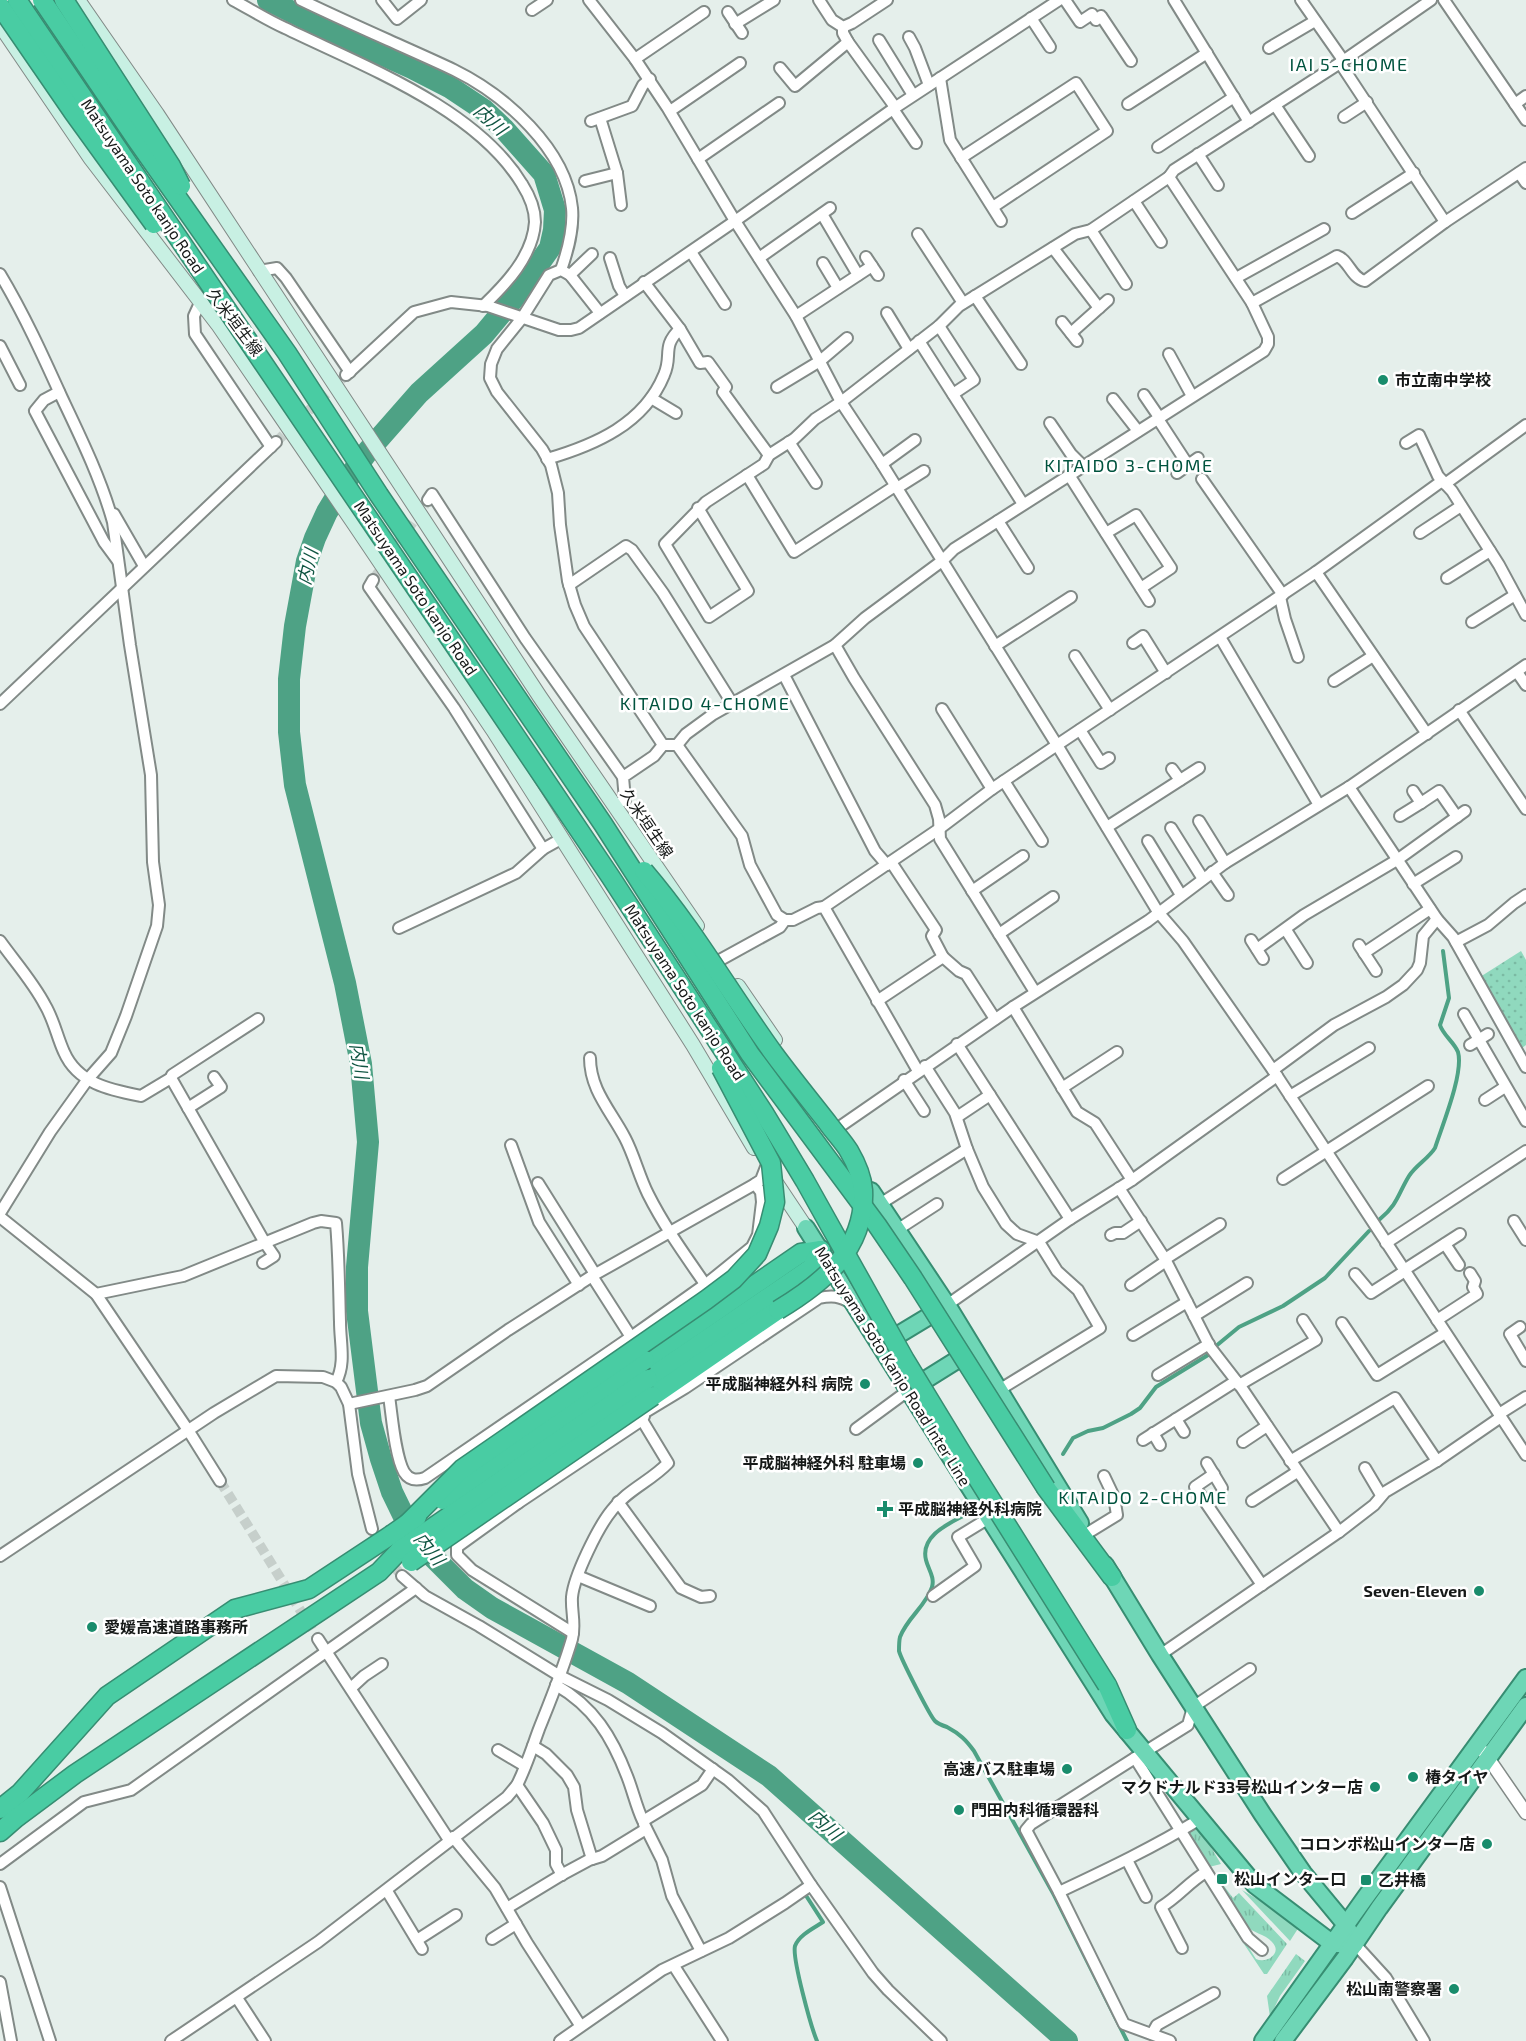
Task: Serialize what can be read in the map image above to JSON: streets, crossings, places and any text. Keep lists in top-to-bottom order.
{
  "streets": {
    "highway": ["Matsuyama Soto kanjo Road", "Matsuyama Soto Kanjo Road Inter Line"],
    "main road": ["久米垣生線"]
  },
  "crossings": [
    ["Matsuyama Soto kanjo Road", "Matsuyama Soto Kanjo Road Inter Line"]
  ],
  "districts": [
    "IAI 5-CHOME",
    "KITAIDO 3-CHOME",
    "KITAIDO 4-CHOME",
    "KITAIDO 2-CHOME"
  ],
  "water": ["内川"],
  "places": {
    "other": [
      "市立南中学校",
      "平成脳神経外科 病院",
      "平成脳神経外科 駐車場",
      "Seven-Eleven",
      "愛媛高速道路事務所",
      "高速バス駐車場",
      "椿タイヤ",
      "マクドナルド33号松山インター店",
      "門田内科循環器科",
      "コロンボ松山インター店",
      "松山南警察署"
    ],
    "health": ["平成脳神経外科病院"],
    "transit": ["松山インター口", "乙井橋"]
  }
}
